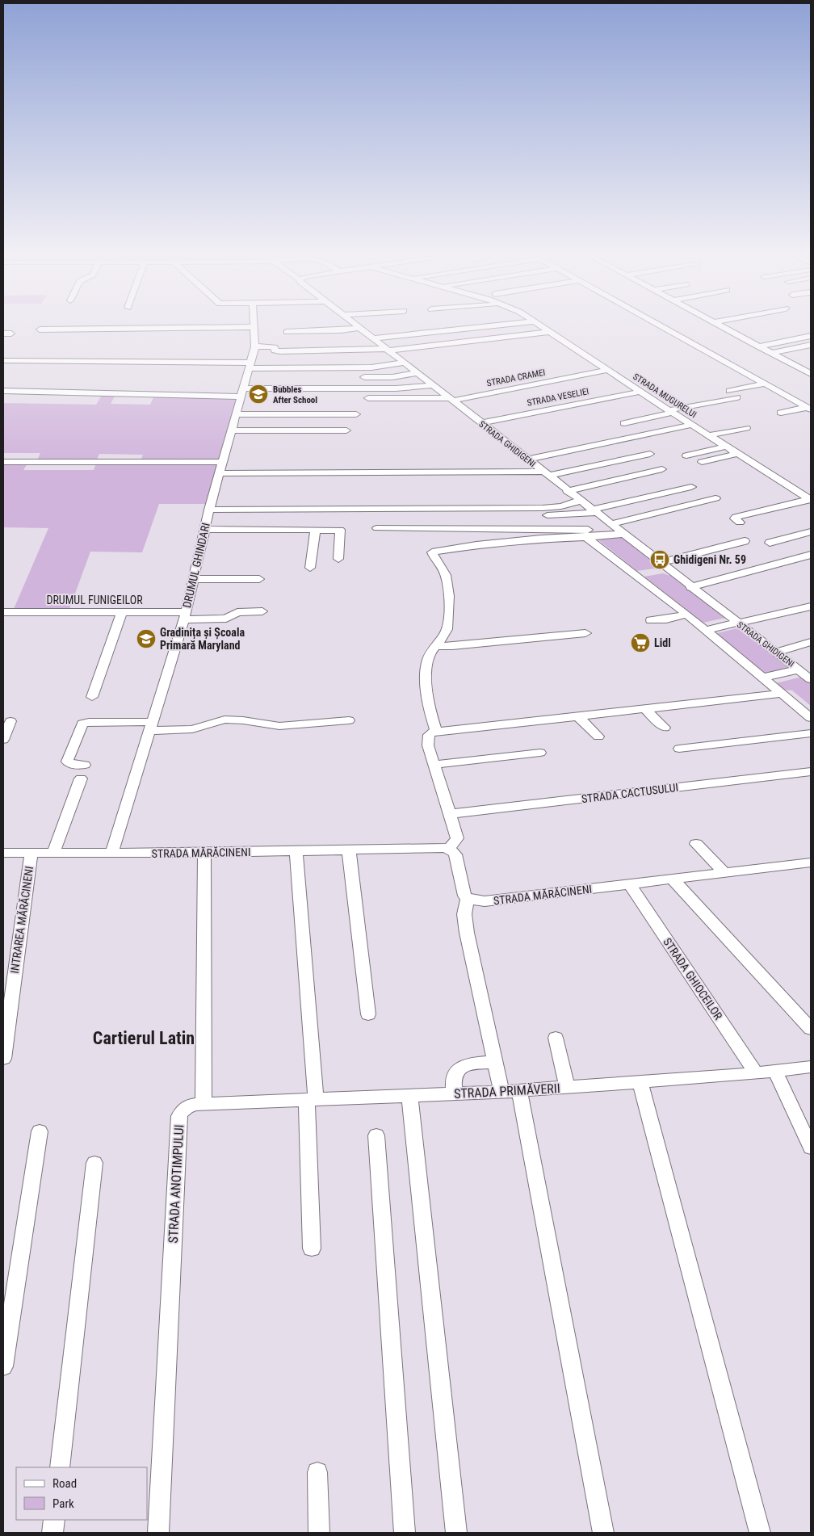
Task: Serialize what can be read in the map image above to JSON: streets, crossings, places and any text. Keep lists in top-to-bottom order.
{
  "streets": {
    "street": [
      "STRADA CRAMEI",
      "STRADA MUGURELUI",
      "STRADA VESELIEI",
      "STRADA GHIDIGENI",
      "DRUMUL GHINDARI",
      "DRUMUL FUNIGEILOR",
      "STRADA CACTUSULUI",
      "STRADA MĂRĂCINENI",
      "INTRAREA MĂRĂCINENI",
      "STRADA GHIOCEILOR",
      "STRADA PRIMĂVERII",
      "STRADA ANOTIMPULUI"
    ]
  },
  "crossings": [
    ["STRADA CRAMEI", "STRADA MUGURELUI"],
    ["STRADA CRAMEI", "STRADA GHIDIGENI"],
    ["STRADA MUGURELUI", "STRADA VESELIEI"],
    ["STRADA VESELIEI", "STRADA GHIDIGENI"],
    ["DRUMUL GHINDARI", "DRUMUL FUNIGEILOR"],
    ["DRUMUL GHINDARI", "STRADA MĂRĂCINENI"],
    ["STRADA MĂRĂCINENI", "INTRAREA MĂRĂCINENI"],
    ["STRADA MĂRĂCINENI", "STRADA GHIOCEILOR"],
    ["STRADA GHIOCEILOR", "STRADA PRIMĂVERII"],
    ["STRADA PRIMĂVERII", "STRADA ANOTIMPULUI"]
  ],
  "districts": ["Cartierul Latin"],
  "places": {
    "school or university": ["Bubbles After School", "Gradinița și Școala Primară Maryland"],
    "bus stop": ["Ghidigeni Nr. 59"],
    "supermarket": ["Lidl"]
  },
  "legend": ["Road", "Park"]
}
